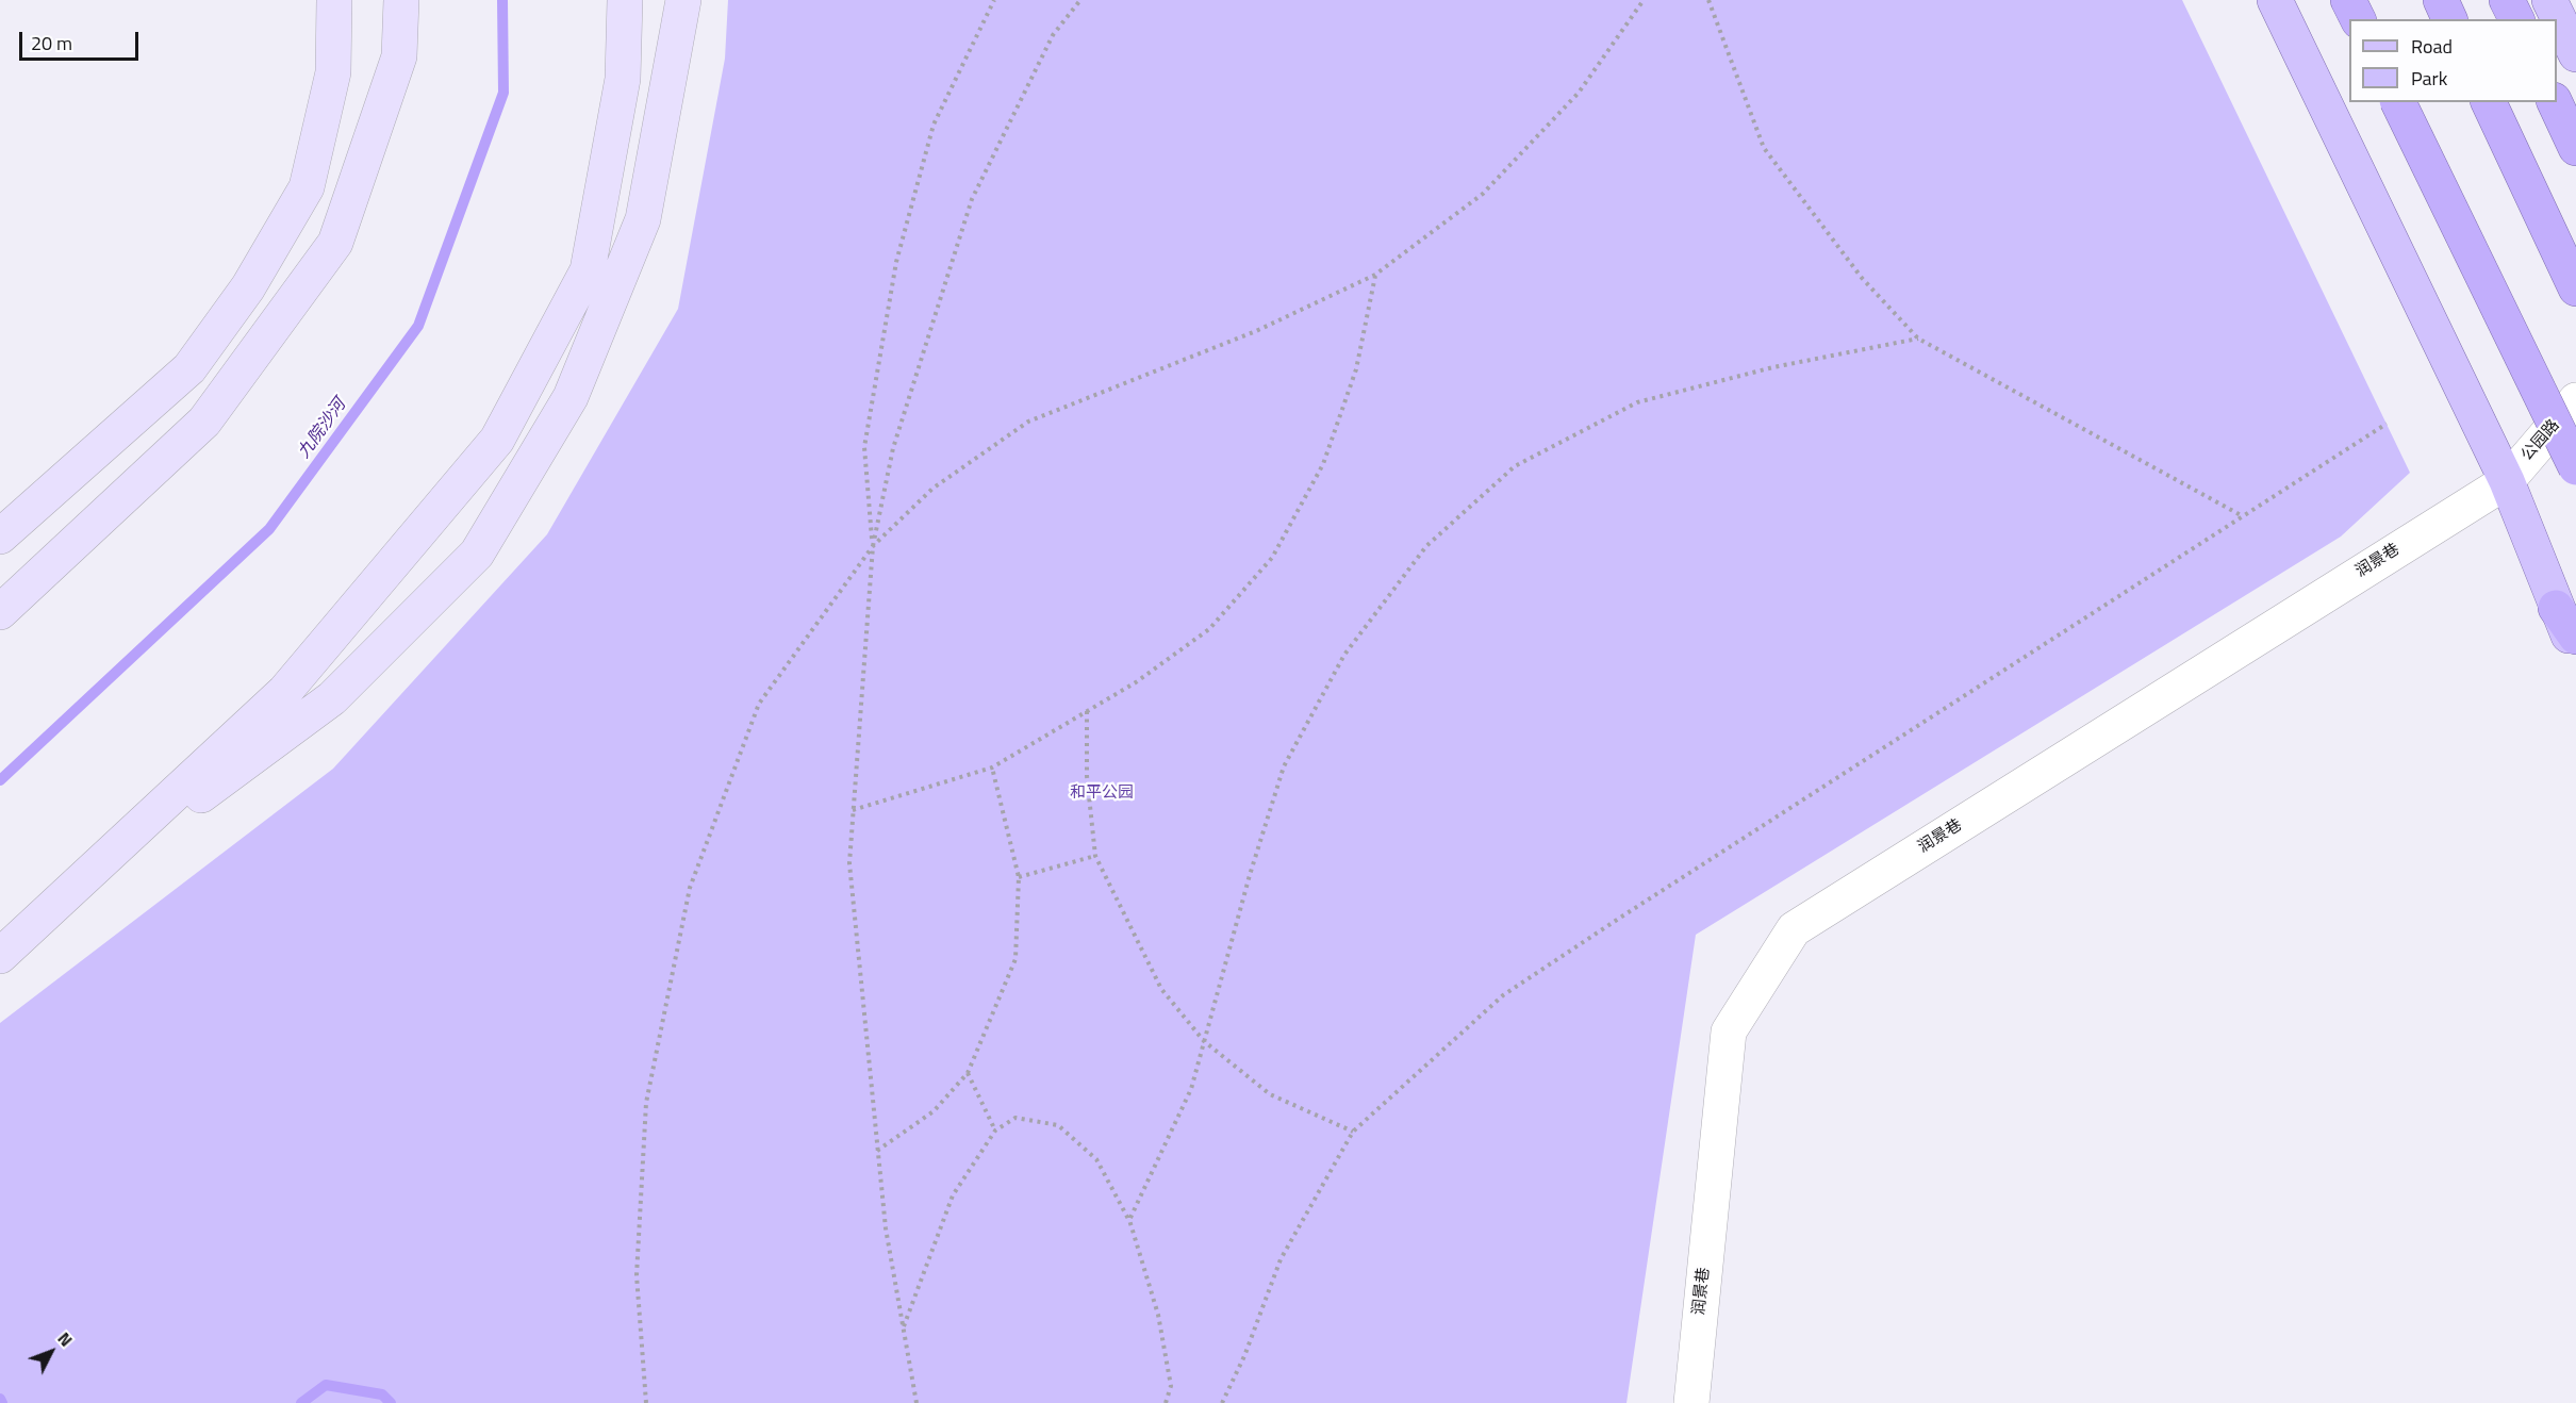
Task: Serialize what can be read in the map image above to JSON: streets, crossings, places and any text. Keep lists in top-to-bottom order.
{
  "streets": {
    "street": ["公园路", "润景巷"]
  },
  "crossings": [
    ["公园路", "润景巷"]
  ],
  "water": ["九院沙河"],
  "parks": ["和平公园"],
  "legend": ["Road", "Park"],
  "scale_bar": "20 m",
  "north": "top right"
}
